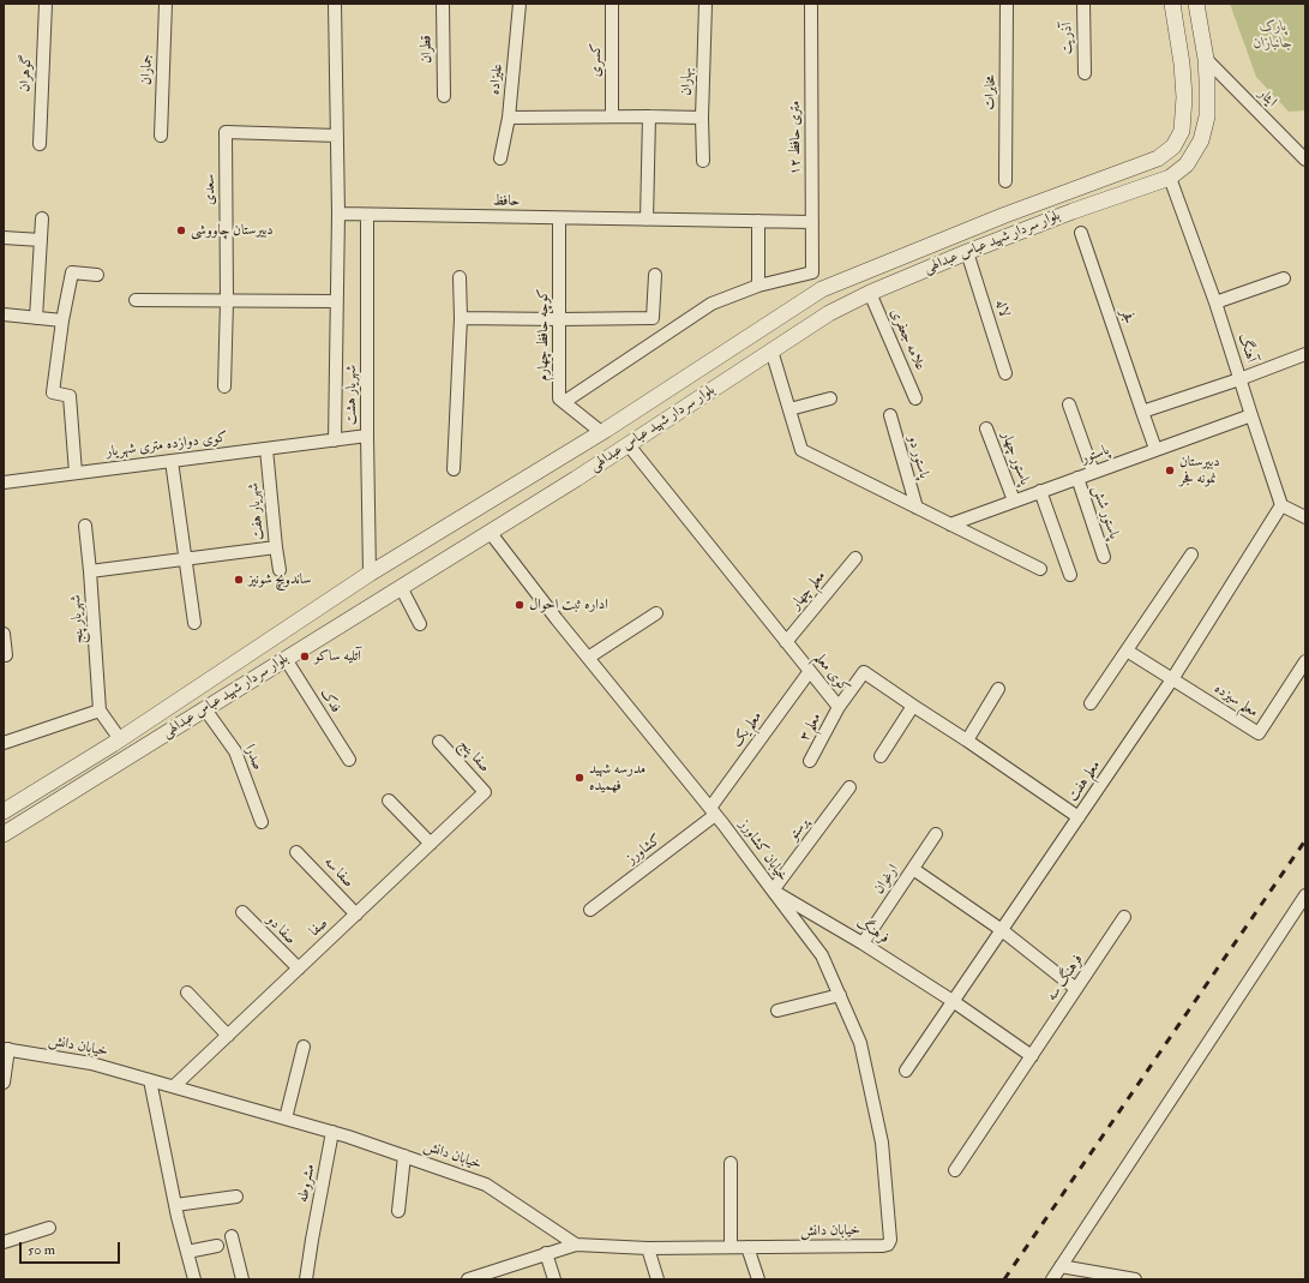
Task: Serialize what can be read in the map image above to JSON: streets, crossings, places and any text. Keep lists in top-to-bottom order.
{
  "streets": {
    "street": [
      "آذریت",
      "قطران",
      "کسری",
      "جماران",
      "گوهران",
      "علیزاده",
      "بهاران",
      "مخابرات",
      "ایثار",
      "۱۲ متری حافظ",
      "سعدی",
      "حافظ",
      "بلوار سردار شهید عباس عبدالهی",
      "لاله",
      "فجر",
      "کوچه حافظ چهارم",
      "علامه جعفری",
      "آهنگ",
      "شهریار هشت",
      "کوی دوازده متری شهریار",
      "پاستور",
      "پاستور دو",
      "پاستور چهار",
      "شهریار هفت",
      "پاستور شش",
      "معلم چهار",
      "شهریار پنج",
      "کوی معلم",
      "فدک",
      "معلم سیزده",
      "معلم ۳",
      "معلم یک",
      "صفا پنج",
      "صدرا",
      "معلم هفت",
      "پرستو",
      "کشاورز",
      "خیابان کشاورز",
      "صفا سه",
      "ارغوان",
      "صفا",
      "صفا دو",
      "فرهنگ",
      "فرهنگ سه",
      "خیابان دانش",
      "مشروطه"
    ]
  },
  "crossings": [
    ["ایثار", "بلوار سردار شهید عباس عبدالهی"],
    ["۱۲ متری حافظ", "حافظ"],
    ["حافظ", "کوچه حافظ چهارم"],
    ["حافظ", "شهریار هشت"],
    ["بلوار سردار شهید عباس عبدالهی", "لاله"],
    ["بلوار سردار شهید عباس عبدالهی", "علامه جعفری"],
    ["بلوار سردار شهید عباس عبدالهی", "آهنگ"],
    ["بلوار سردار شهید عباس عبدالهی", "شهریار هشت"],
    ["بلوار سردار شهید عباس عبدالهی", "کوی معلم"],
    ["بلوار سردار شهید عباس عبدالهی", "فدک"],
    ["بلوار سردار شهید عباس عبدالهی", "صدرا"],
    ["بلوار سردار شهید عباس عبدالهی", "خیابان کشاورز"],
    ["فجر", "پاستور"],
    ["آهنگ", "پاستور"],
    ["آهنگ", "معلم هفت"],
    ["شهریار هشت", "کوی دوازده متری شهریار"],
    ["کوی دوازده متری شهریار", "شهریار هفت"],
    ["پاستور", "پاستور چهار"],
    ["پاستور", "پاستور شش"],
    ["معلم چهار", "کوی معلم"],
    ["کوی معلم", "معلم ۳"],
    ["کوی معلم", "معلم یک"],
    ["کوی معلم", "معلم هفت"],
    ["معلم سیزده", "معلم هفت"],
    ["معلم یک", "کشاورز"],
    ["معلم یک", "خیابان کشاورز"],
    ["صفا پنج", "صفا"],
    ["معلم هفت", "فرهنگ"],
    ["پرستو", "خیابان کشاورز"],
    ["پرستو", "فرهنگ"],
    ["کشاورز", "خیابان کشاورز"],
    ["خیابان کشاورز", "فرهنگ"],
    ["خیابان کشاورز", "خیابان دانش"],
    ["صفا سه", "صفا"],
    ["ارغوان", "فرهنگ"],
    ["صفا", "صفا دو"],
    ["صفا", "خیابان دانش"],
    ["خیابان دانش", "مشروطه"]
  ],
  "parks": ["پارک جانبازان"],
  "places": [
    "دبیرستان چاووشی",
    "دبیرستان نمونه فجر",
    "ساندویچ شونیز",
    "اداره ثبت احوال",
    "آتلیه ساکو",
    "مدرسه شهید فهمیده"
  ],
  "scale_bar": "50 m"
}
